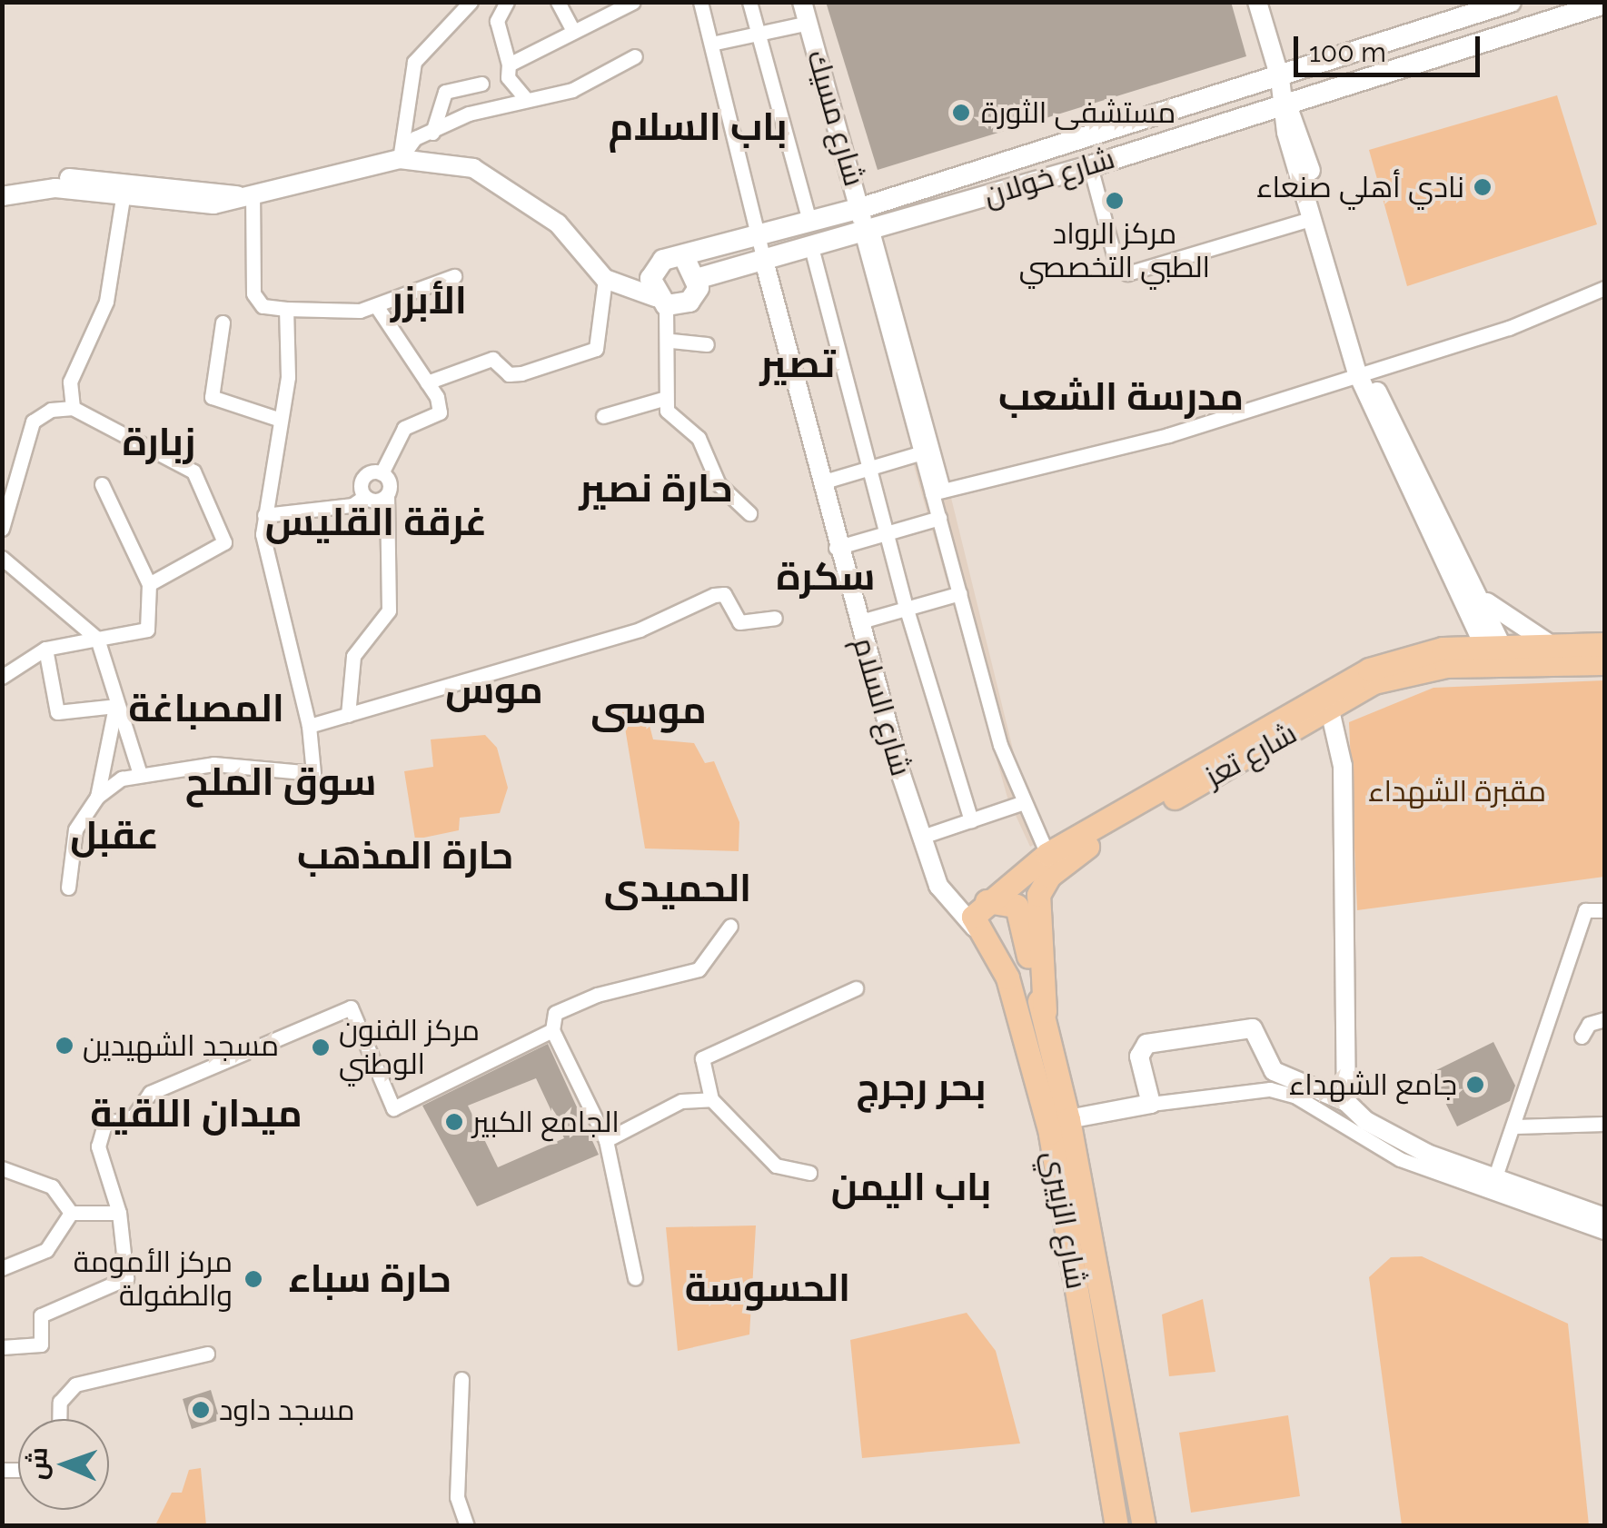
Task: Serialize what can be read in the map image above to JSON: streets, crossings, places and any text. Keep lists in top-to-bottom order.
{
  "streets": {
    "main road": ["شارع خولان", "شارع تعز", "شارع الزبيري"],
    "street": ["شارع مسيك", "شارع السلام"]
  },
  "crossings": [
    ["شارع مسيك", "شارع خولان"],
    ["شارع خولان", "شارع السلام"],
    ["شارع السلام", "شارع الزبيري"],
    ["شارع تعز", "شارع الزبيري"]
  ],
  "districts": [
    "باب السلام",
    "الأبزر",
    "تصير",
    "مدرسة الشعب",
    "زبارة",
    "حارة نصير",
    "غرقة القليس",
    "سكرة",
    "موس",
    "المصباغة",
    "موسى",
    "سوق الملح",
    "عقبل",
    "حارة المذهب",
    "الحميدى",
    "بحر رجرج",
    "ميدان اللقية",
    "باب اليمن",
    "حارة سباء",
    "الحسوسة"
  ],
  "parks": ["مقبرة الشهداء"],
  "places": [
    "مستشفى الثورة",
    "نادي أهلي صنعاء",
    "مركز الرواد الطبي التخصصي",
    "مسجد الشهيدين",
    "مركز الفنون الوطني",
    "جامع الشهداء",
    "الجامع الكبير",
    "مركز الأمومة والطفولة",
    "مسجد داود"
  ],
  "scale_bar": "100 m",
  "north": "left"
}
